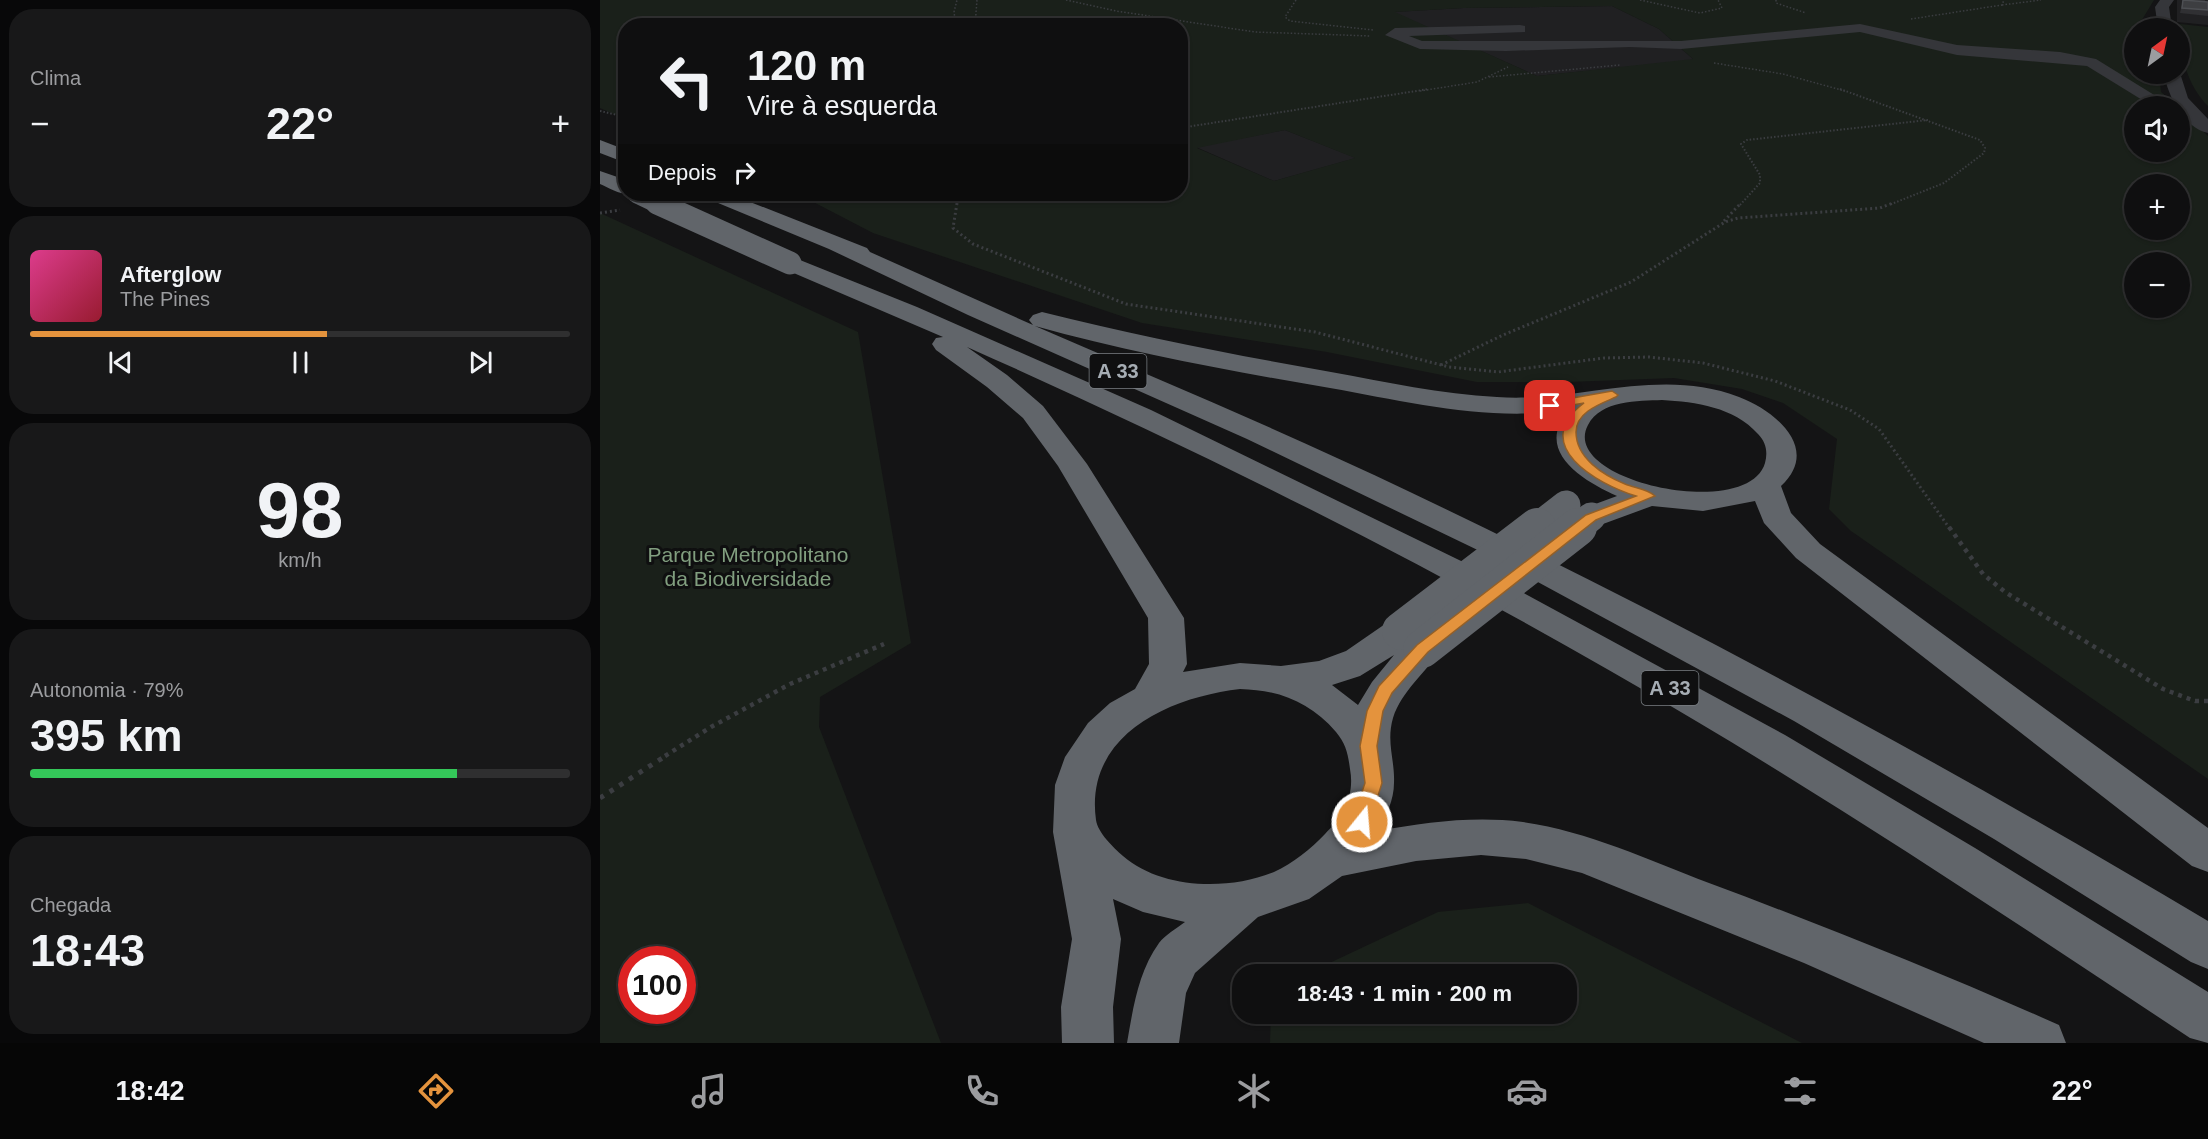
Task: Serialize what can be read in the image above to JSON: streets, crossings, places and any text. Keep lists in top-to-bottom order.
{
  "streets": {
    "highway": ["A 33"]
  },
  "parks": ["Parque Metropolitano da Biodiversidade"],
  "north": "top right",
  "page": {
    "tile": [
      "Clima",
      ["98", "km/h"],
      ["Autonomia · 79%", "395 km"],
      ["Chegada", "18:43"]
    ],
    "map_buttons": ["+", "−"],
    "turn": ["120 m", "Vire à esquerda"],
    "heat": ["−", "22°", "+"],
    "then": "Depois",
    "song": ["Afterglow", "The Pines"],
    "limit": "100",
    "trip": "18:43 · 1 min · 200 m",
    "tabs": ["18:42", "22°"]
  }
}
